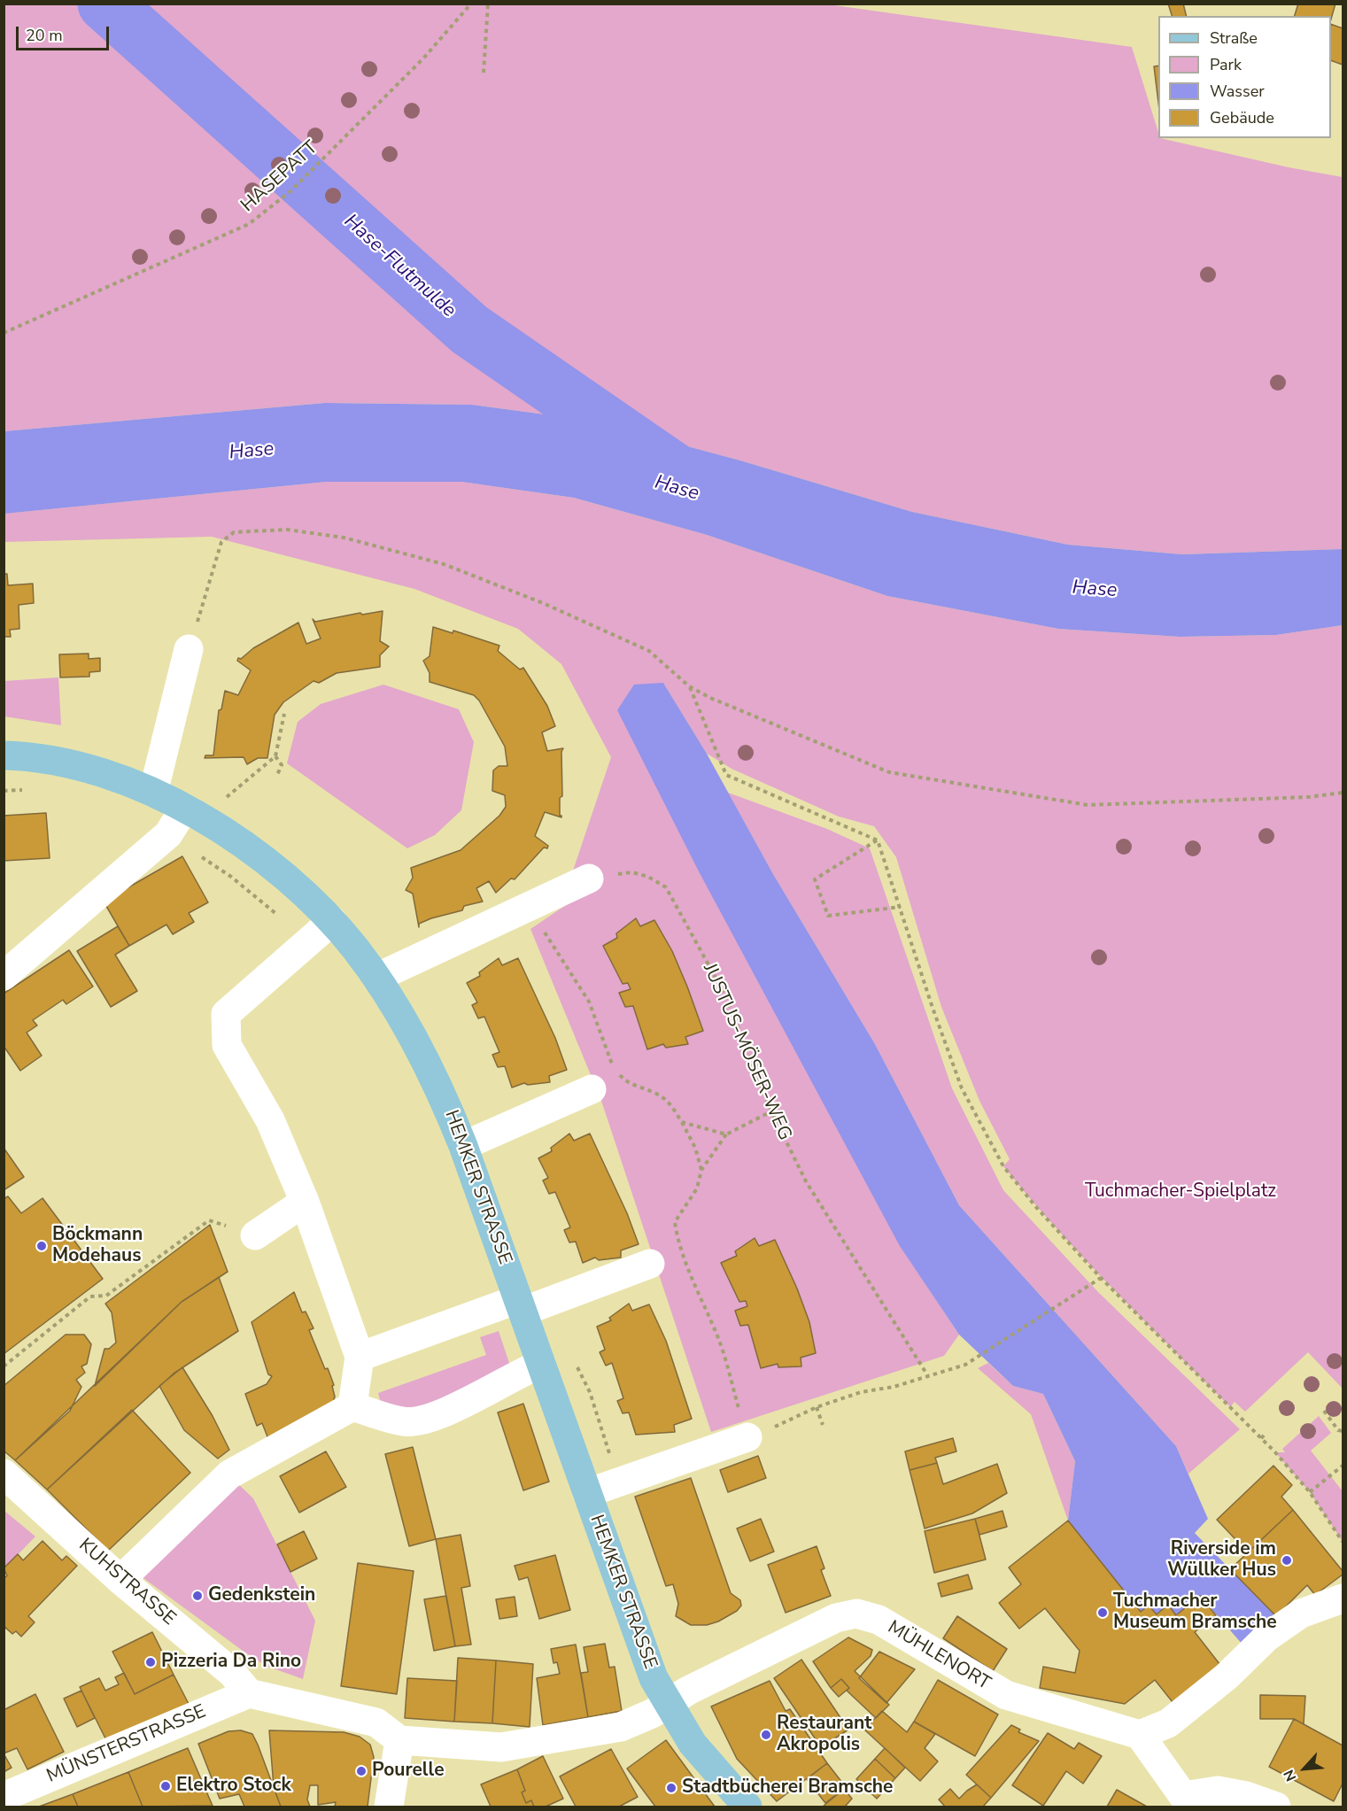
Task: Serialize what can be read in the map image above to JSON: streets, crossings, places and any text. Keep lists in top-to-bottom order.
{
  "streets": {
    "main road": ["HEMKER STRASSE"],
    "street": ["KUHSTRASSE", "MÜHLENORT", "MÜNSTERSTRASSE"],
    "path": ["HASEPATT", "JUSTUS-MÖSER-WEG"]
  },
  "crossings": [
    ["HEMKER STRASSE", "MÜHLENORT"],
    ["KUHSTRASSE", "MÜNSTERSTRASSE"]
  ],
  "water": ["Hase-Flutmulde", "Hase"],
  "parks": ["Tuchmacher-Spielplatz"],
  "places": [
    "Böckmann Modehaus",
    "Riverside im Wüllker Hus",
    "Gedenkstein",
    "Tuchmacher Museum Bramsche",
    "Pizzeria Da Rino",
    "Restaurant Akropolis",
    "Pourelle",
    "Elektro Stock",
    "Stadtbücherei Bramsche"
  ],
  "legend": [
    "Straße",
    "Park",
    "Wasser",
    "Gebäude"
  ],
  "scale_bar": "20 m",
  "north": "bottom left"
}
